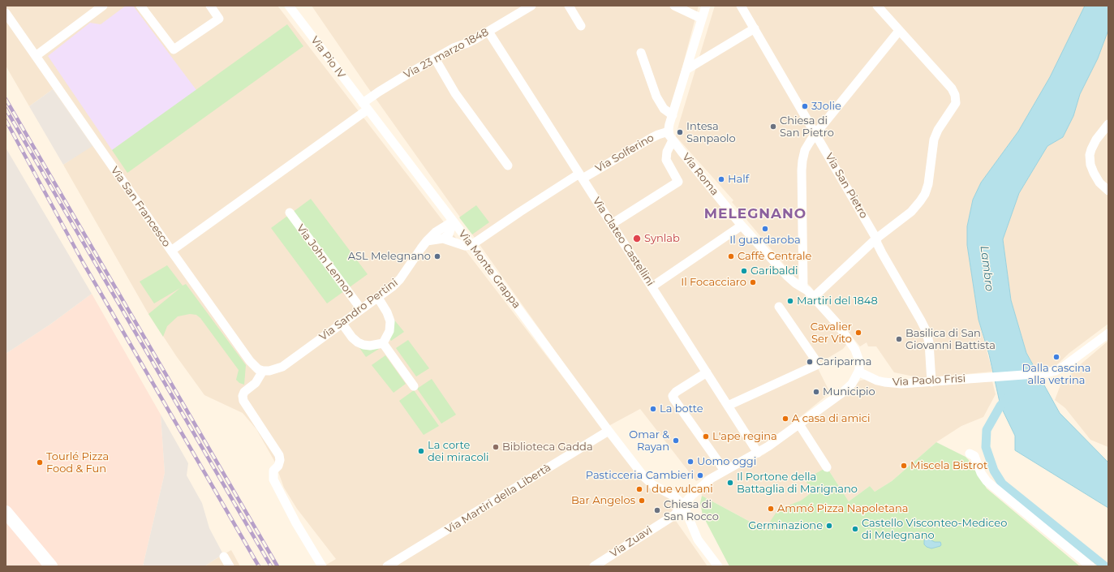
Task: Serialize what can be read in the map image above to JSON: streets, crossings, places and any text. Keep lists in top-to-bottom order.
{
  "streets": {
    "street": [
      "Via 23 marzo 1848",
      "Via Pio IV",
      "Via Solferino",
      "Via Roma",
      "Via San Pietro",
      "Via San Francesco",
      "Via Clateo Castellini",
      "Via John Lennon",
      "Via Monte Grappa",
      "Via Sandro Pertini",
      "Via Paolo Frisi",
      "Via Martiri della Libertà",
      "Via Zuavi"
    ]
  },
  "crossings": [
    ["Via 23 marzo 1848", "Via Pio IV"],
    ["Via 23 marzo 1848", "Via San Francesco"],
    ["Via 23 marzo 1848", "Via Clateo Castellini"],
    ["Via 23 marzo 1848", "Via Monte Grappa"],
    ["Via Pio IV", "Via San Francesco"],
    ["Via Pio IV", "Via Monte Grappa"],
    ["Via Solferino", "Via Roma"],
    ["Via Solferino", "Via Clateo Castellini"],
    ["Via Solferino", "Via Monte Grappa"],
    ["Via Roma", "Via Clateo Castellini"],
    ["Via Roma", "Via Paolo Frisi"],
    ["Via Roma", "Via Zuavi"],
    ["Via San Pietro", "Via Paolo Frisi"],
    ["Via San Francesco", "Via Monte Grappa"],
    ["Via Clateo Castellini", "Via Zuavi"],
    ["Via John Lennon", "Via Sandro Pertini"],
    ["Via Monte Grappa", "Via Sandro Pertini"],
    ["Via Monte Grappa", "Via Martiri della Libertà"],
    ["Via Monte Grappa", "Via Zuavi"],
    ["Via Paolo Frisi", "Via Zuavi"]
  ],
  "districts": ["MELEGNANO"],
  "water": ["Lambro"],
  "places": [
    "3Jolie",
    "Chiesa di San Pietro",
    "Intesa Sanpaolo",
    "Half",
    "Il guardaroba",
    "Synlab",
    "ASL Melegnano",
    "Caffè Centrale",
    "Garibaldi",
    "Il Focacciaro",
    "Martiri del 1848",
    "Cavalier Ser Vito",
    "Basilica di San Giovanni Battista",
    "Dalla cascina alla vetrina",
    "Cariparma",
    "Municipio",
    "La botte",
    "A casa di amici",
    "L'ape regina",
    "Omar & Rayan",
    "Biblioteca Gadda",
    "La corte dei miracoli",
    "Uomo oggi",
    "Tourlé Pizza Food & Fun",
    "Miscela Bistrot",
    "Pasticceria Cambieri",
    "Il Portone della Battaglia di Marignano",
    "I due vulcani",
    "Bar Angelos",
    "Ammó Pizza Napoletana",
    "Chiesa di San Rocco",
    "Germinazione",
    "Castello Visconteo-Mediceo di Melegnano"
  ]
}
